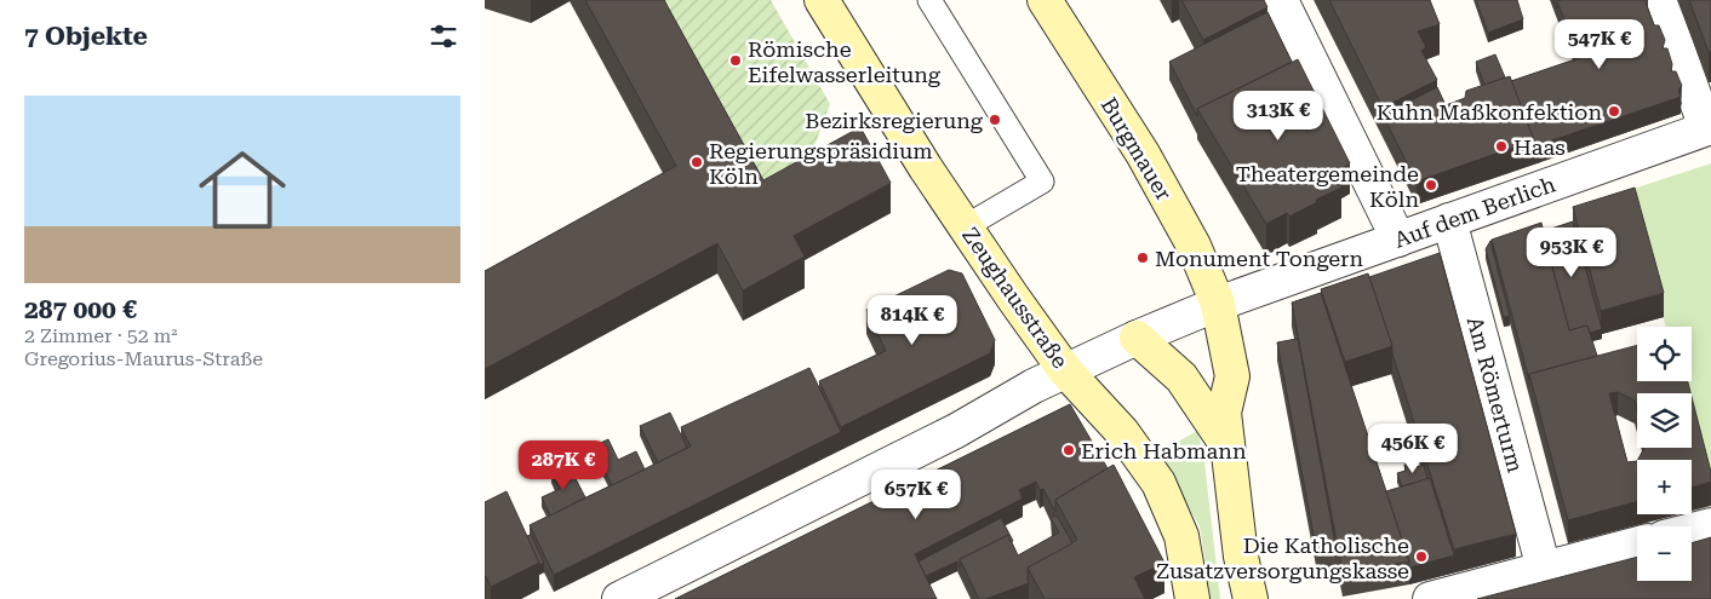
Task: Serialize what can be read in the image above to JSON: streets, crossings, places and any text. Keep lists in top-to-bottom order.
{
  "streets": {
    "street": [
      "Burgmauer",
      "Auf dem Berlich",
      "Zeughausstraße",
      "Am Römerturm"
    ]
  },
  "crossings": [
    ["Burgmauer", "Auf dem Berlich"],
    ["Auf dem Berlich", "Zeughausstraße"],
    ["Auf dem Berlich", "Am Römerturm"]
  ],
  "places": [
    "Römische Eifelwasserleitung",
    "Kuhn Maßkonfektion",
    "Bezirksregierung",
    "Haas",
    "Regierungspräsidium Köln",
    "Theatergemeinde Köln",
    "Monument Tongern",
    "Erich Habmann",
    "Die Katholische Zusatzversorgungskasse"
  ],
  "page": {
    "heading": "7 Objekte",
    "price": [
      "547K €",
      "313K €",
      "953K €",
      "814K €",
      "456K €",
      "287K €",
      "657K €"
    ],
    "list": [
      {
        "name": "287 000 €",
        "note": "2 Zimmer · 52 m² · Gregorius-Maurus-Straße"
      }
    ],
    "map_buttons": ["+", "−"]
  }
}
